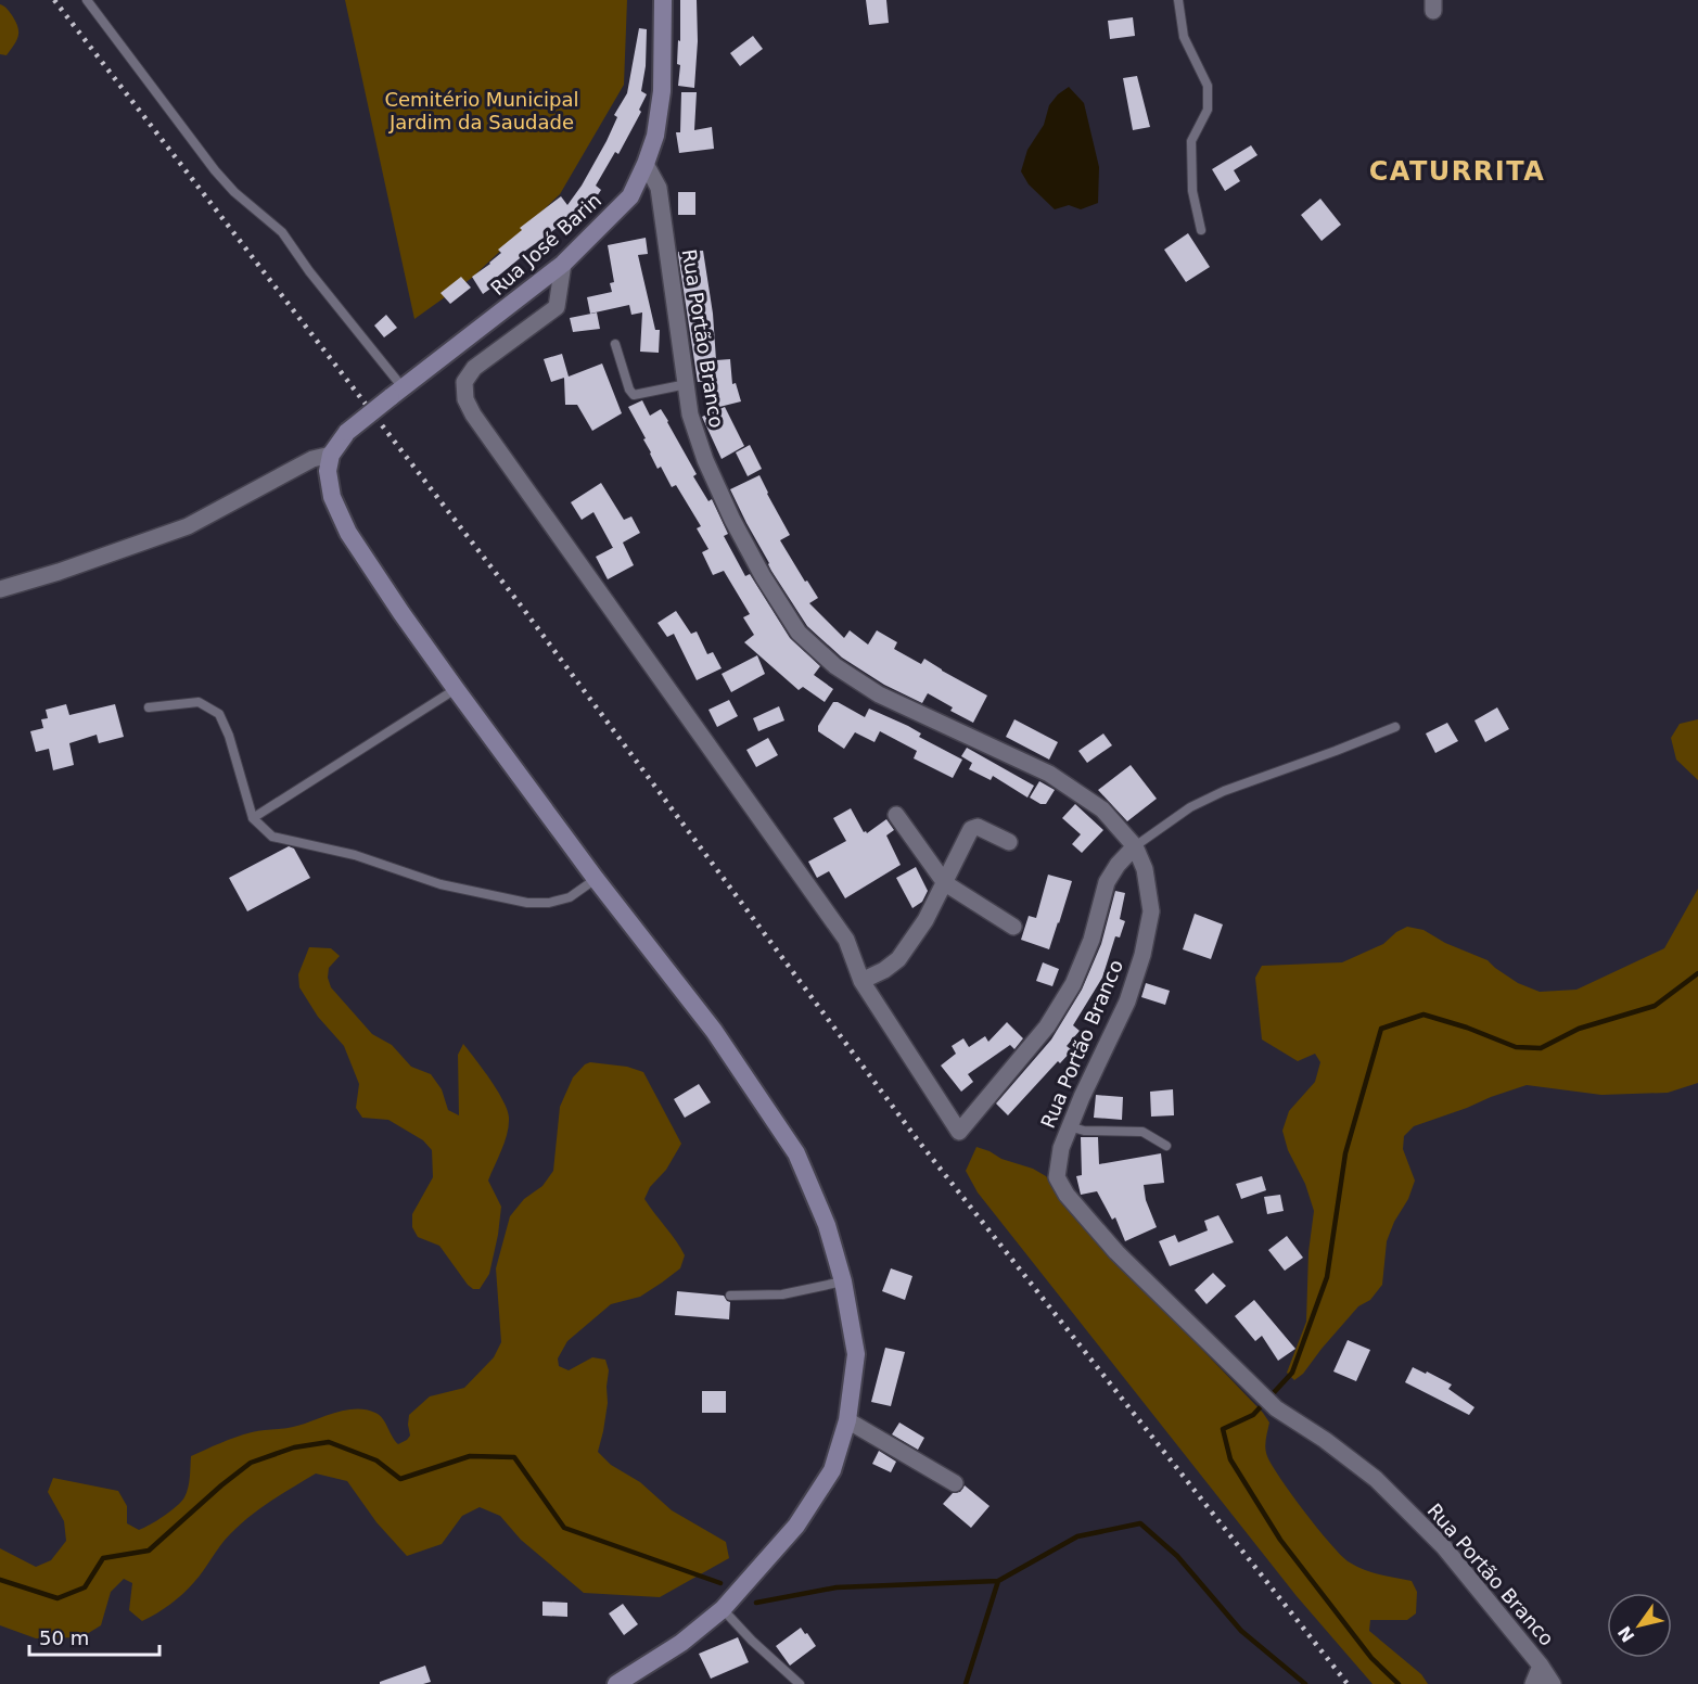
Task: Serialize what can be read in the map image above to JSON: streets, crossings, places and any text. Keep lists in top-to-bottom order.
{
  "streets": {
    "main road": ["Rua José Barin"],
    "street": ["Rua Portão Branco"]
  },
  "crossings": [
    ["Rua José Barin", "Rua Portão Branco"]
  ],
  "districts": ["CATURRITA"],
  "parks": ["Cemitério Municipal Jardim da Saudade"],
  "scale_bar": "50 m",
  "north": "bottom left"
}
